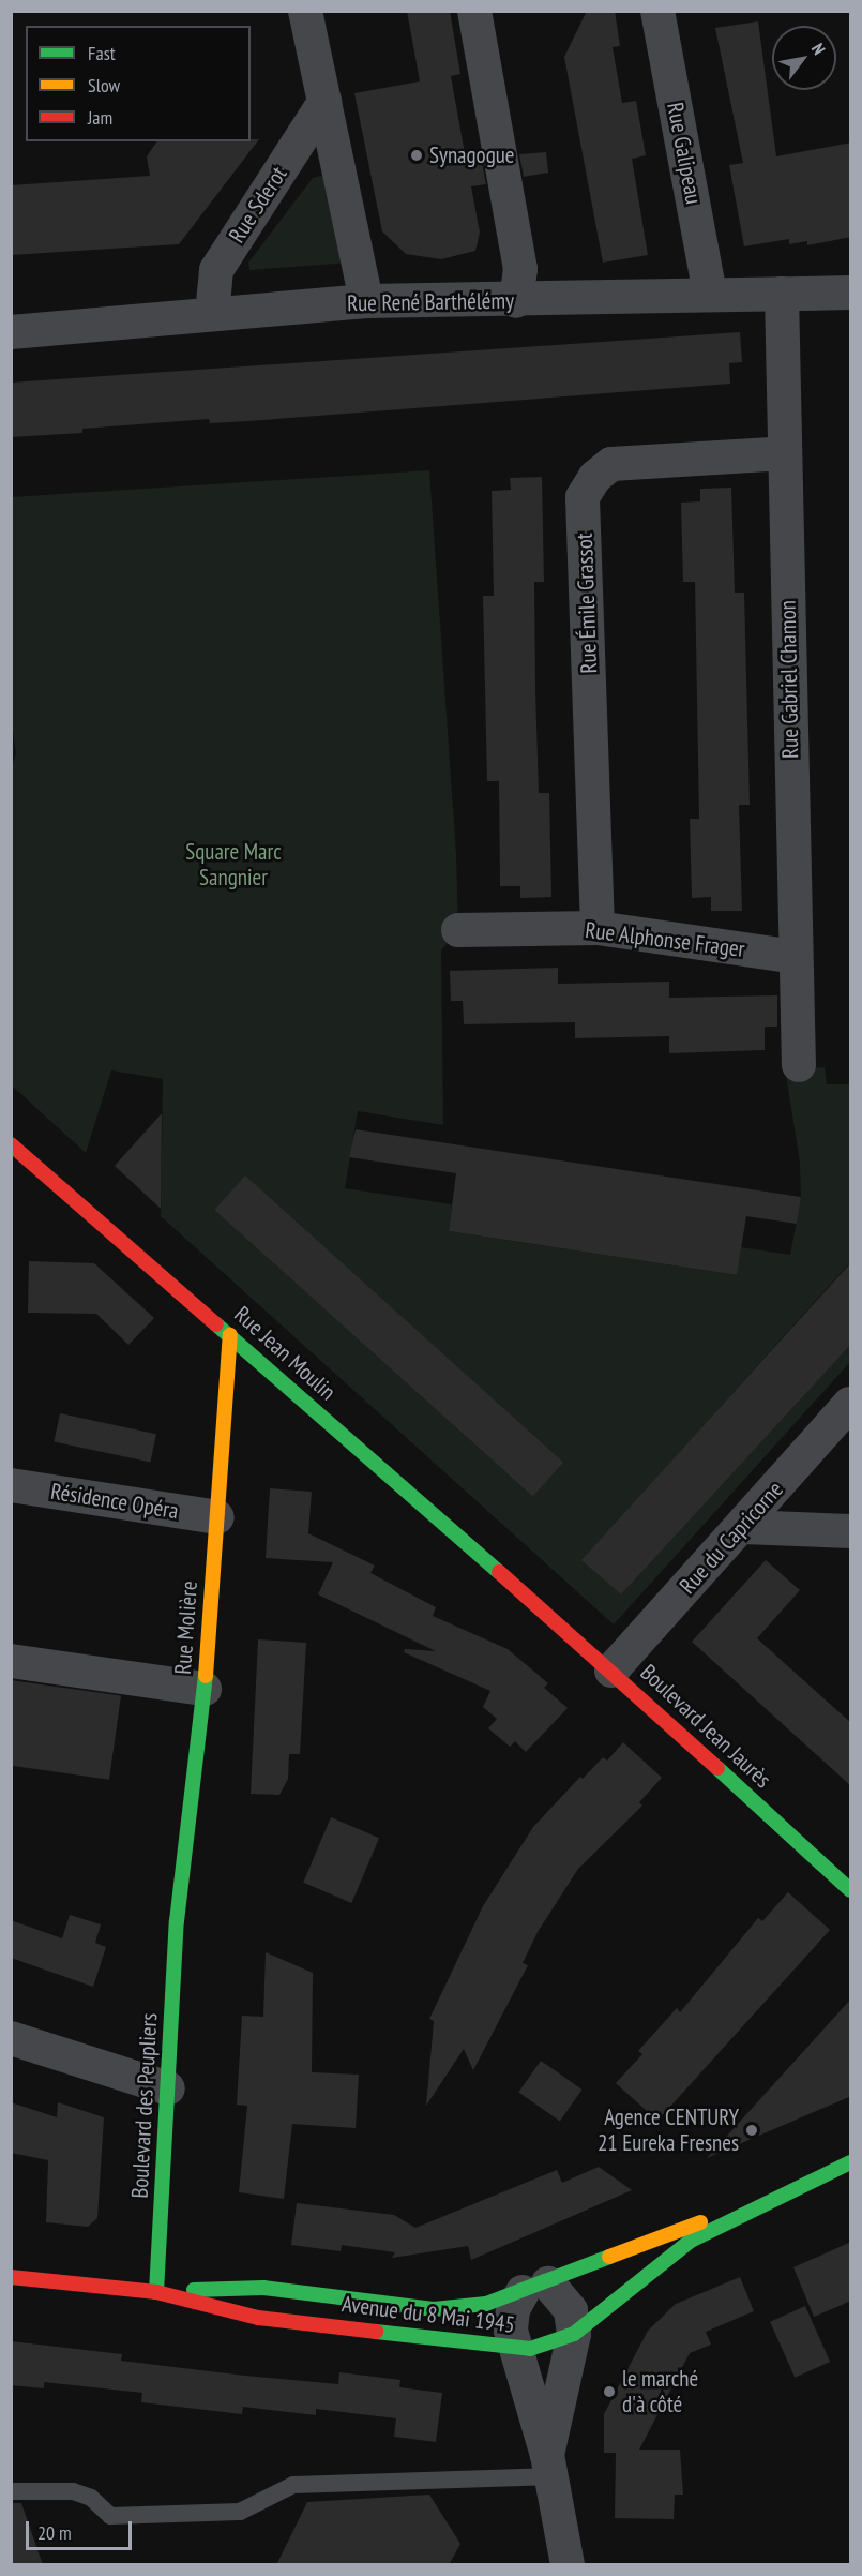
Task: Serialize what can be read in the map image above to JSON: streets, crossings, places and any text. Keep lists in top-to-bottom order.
{
  "streets": {
    "street": [
      "Rue Galipeau",
      "Rue Sderot",
      "Rue René Barthélémy",
      "Rue Émile Grassot",
      "Rue Gabriel Chamon",
      "Rue Alphonse Frager",
      "Rue Jean Moulin",
      "Résidence Opéra",
      "Rue du Capricorne",
      "Rue Molière",
      "Boulevard Jean Jaurès",
      "Boulevard des Peupliers",
      "Avenue du 8 Mai 1945"
    ]
  },
  "crossings": [
    ["Rue Galipeau", "Rue René Barthélémy"],
    ["Rue Sderot", "Rue René Barthélémy"],
    ["Rue René Barthélémy", "Rue Gabriel Chamon"],
    ["Rue Émile Grassot", "Rue Gabriel Chamon"],
    ["Rue Émile Grassot", "Rue Alphonse Frager"],
    ["Rue Gabriel Chamon", "Rue Alphonse Frager"],
    ["Rue Jean Moulin", "Rue Molière"],
    ["Rue Jean Moulin", "Boulevard Jean Jaurès"],
    ["Résidence Opéra", "Rue Molière"],
    ["Rue du Capricorne", "Boulevard Jean Jaurès"],
    ["Rue Molière", "Boulevard des Peupliers"],
    ["Boulevard des Peupliers", "Avenue du 8 Mai 1945"]
  ],
  "parks": ["Square Marc Sangnier"],
  "places": ["Synagogue", "Agence CENTURY 21 Eureka Fresnes", "le marché d'à côté"],
  "legend": ["Fast", "Slow", "Jam"],
  "scale_bar": "20 m",
  "north": "top right"
}
